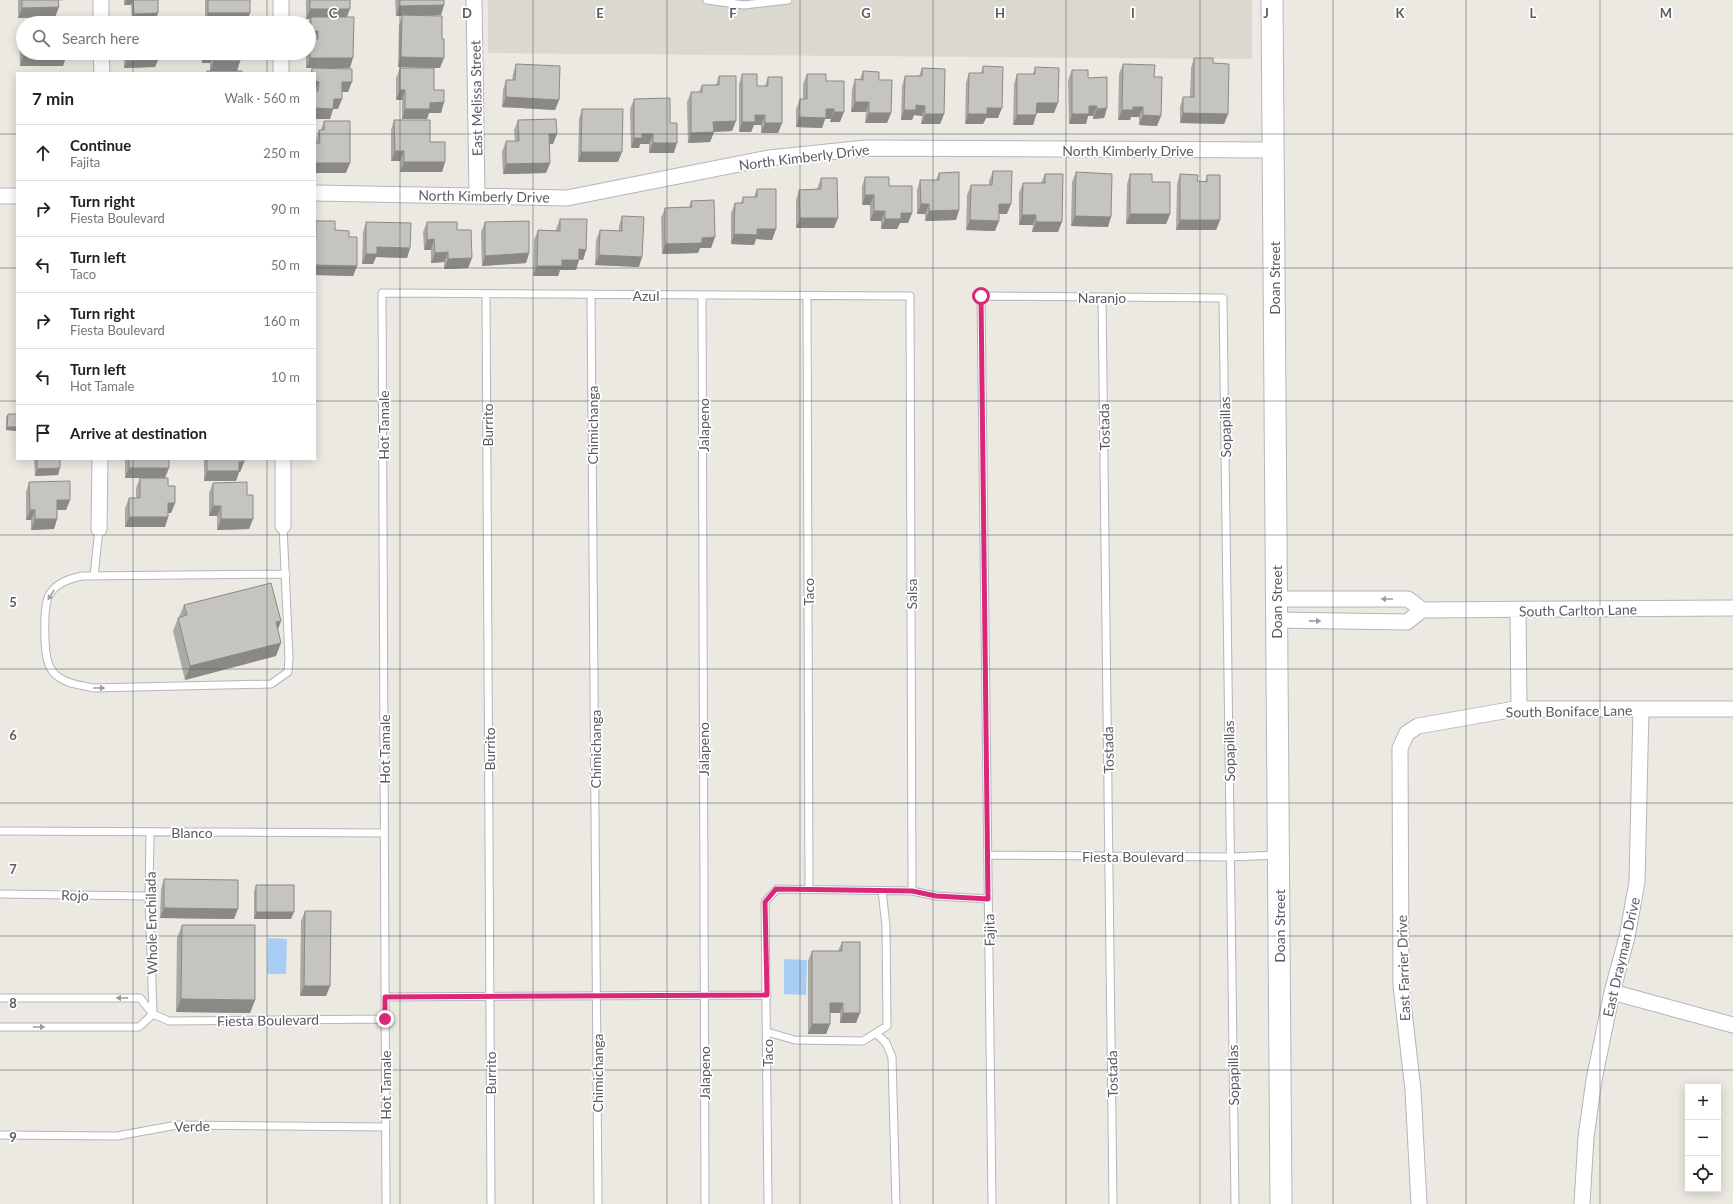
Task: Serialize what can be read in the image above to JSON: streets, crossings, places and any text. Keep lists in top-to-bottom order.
{
  "streets": {
    "street": [
      "East Melissa Street",
      "North Kimberly Drive",
      "Doan Street",
      "South Carlton Lane",
      "South Boniface Lane",
      "East Drayman Drive",
      "East Farrier Drive"
    ],
    "lane": [
      "Azul",
      "Naranjo",
      "Hot Tamale",
      "Burrito",
      "Chimichanga",
      "Jalapeno",
      "Tostada",
      "Sopapillas",
      "Taco",
      "Salsa",
      "Blanco",
      "Fiesta Boulevard",
      "Rojo",
      "Whole Enchilada",
      "Fajita",
      "Verde"
    ]
  },
  "crossings": [
    ["East Melissa Street", "North Kimberly Drive"],
    ["North Kimberly Drive", "Doan Street"],
    ["Doan Street", "Fiesta Boulevard"],
    ["Azul", "Hot Tamale"],
    ["Azul", "Burrito"],
    ["Azul", "Chimichanga"],
    ["Azul", "Jalapeno"],
    ["Azul", "Taco"],
    ["Azul", "Salsa"],
    ["Naranjo", "Tostada"],
    ["Naranjo", "Sopapillas"],
    ["Naranjo", "Fajita"],
    ["Hot Tamale", "Blanco"],
    ["Hot Tamale", "Fiesta Boulevard"],
    ["Hot Tamale", "Verde"],
    ["Tostada", "Fiesta Boulevard"],
    ["Sopapillas", "Fiesta Boulevard"],
    ["South Boniface Lane", "East Drayman Drive"],
    ["South Boniface Lane", "East Farrier Drive"],
    ["Blanco", "Whole Enchilada"],
    ["Fiesta Boulevard", "Whole Enchilada"],
    ["Fiesta Boulevard", "Fajita"],
    ["Rojo", "Whole Enchilada"]
  ],
  "page": {
    "search": "Search here",
    "heading": ["7 min", "Walk · 560 m"],
    "list": [
      ["Continue", "Fajita", "250 m"],
      ["Turn right", "Fiesta Boulevard", "90 m"],
      ["Turn left", "Taco", "50 m"],
      ["Turn right", "Fiesta Boulevard", "160 m"],
      ["Turn left", "Hot Tamale", "10 m"],
      "Arrive at destination"
    ],
    "map_buttons": ["+", "−"]
  },
  "grid": {
    "columns": [
      "C",
      "D",
      "E",
      "F",
      "G",
      "H",
      "I",
      "J",
      "K",
      "L",
      "M"
    ],
    "rows": [
      "5",
      "6",
      "7",
      "8",
      "9"
    ]
  }
}
